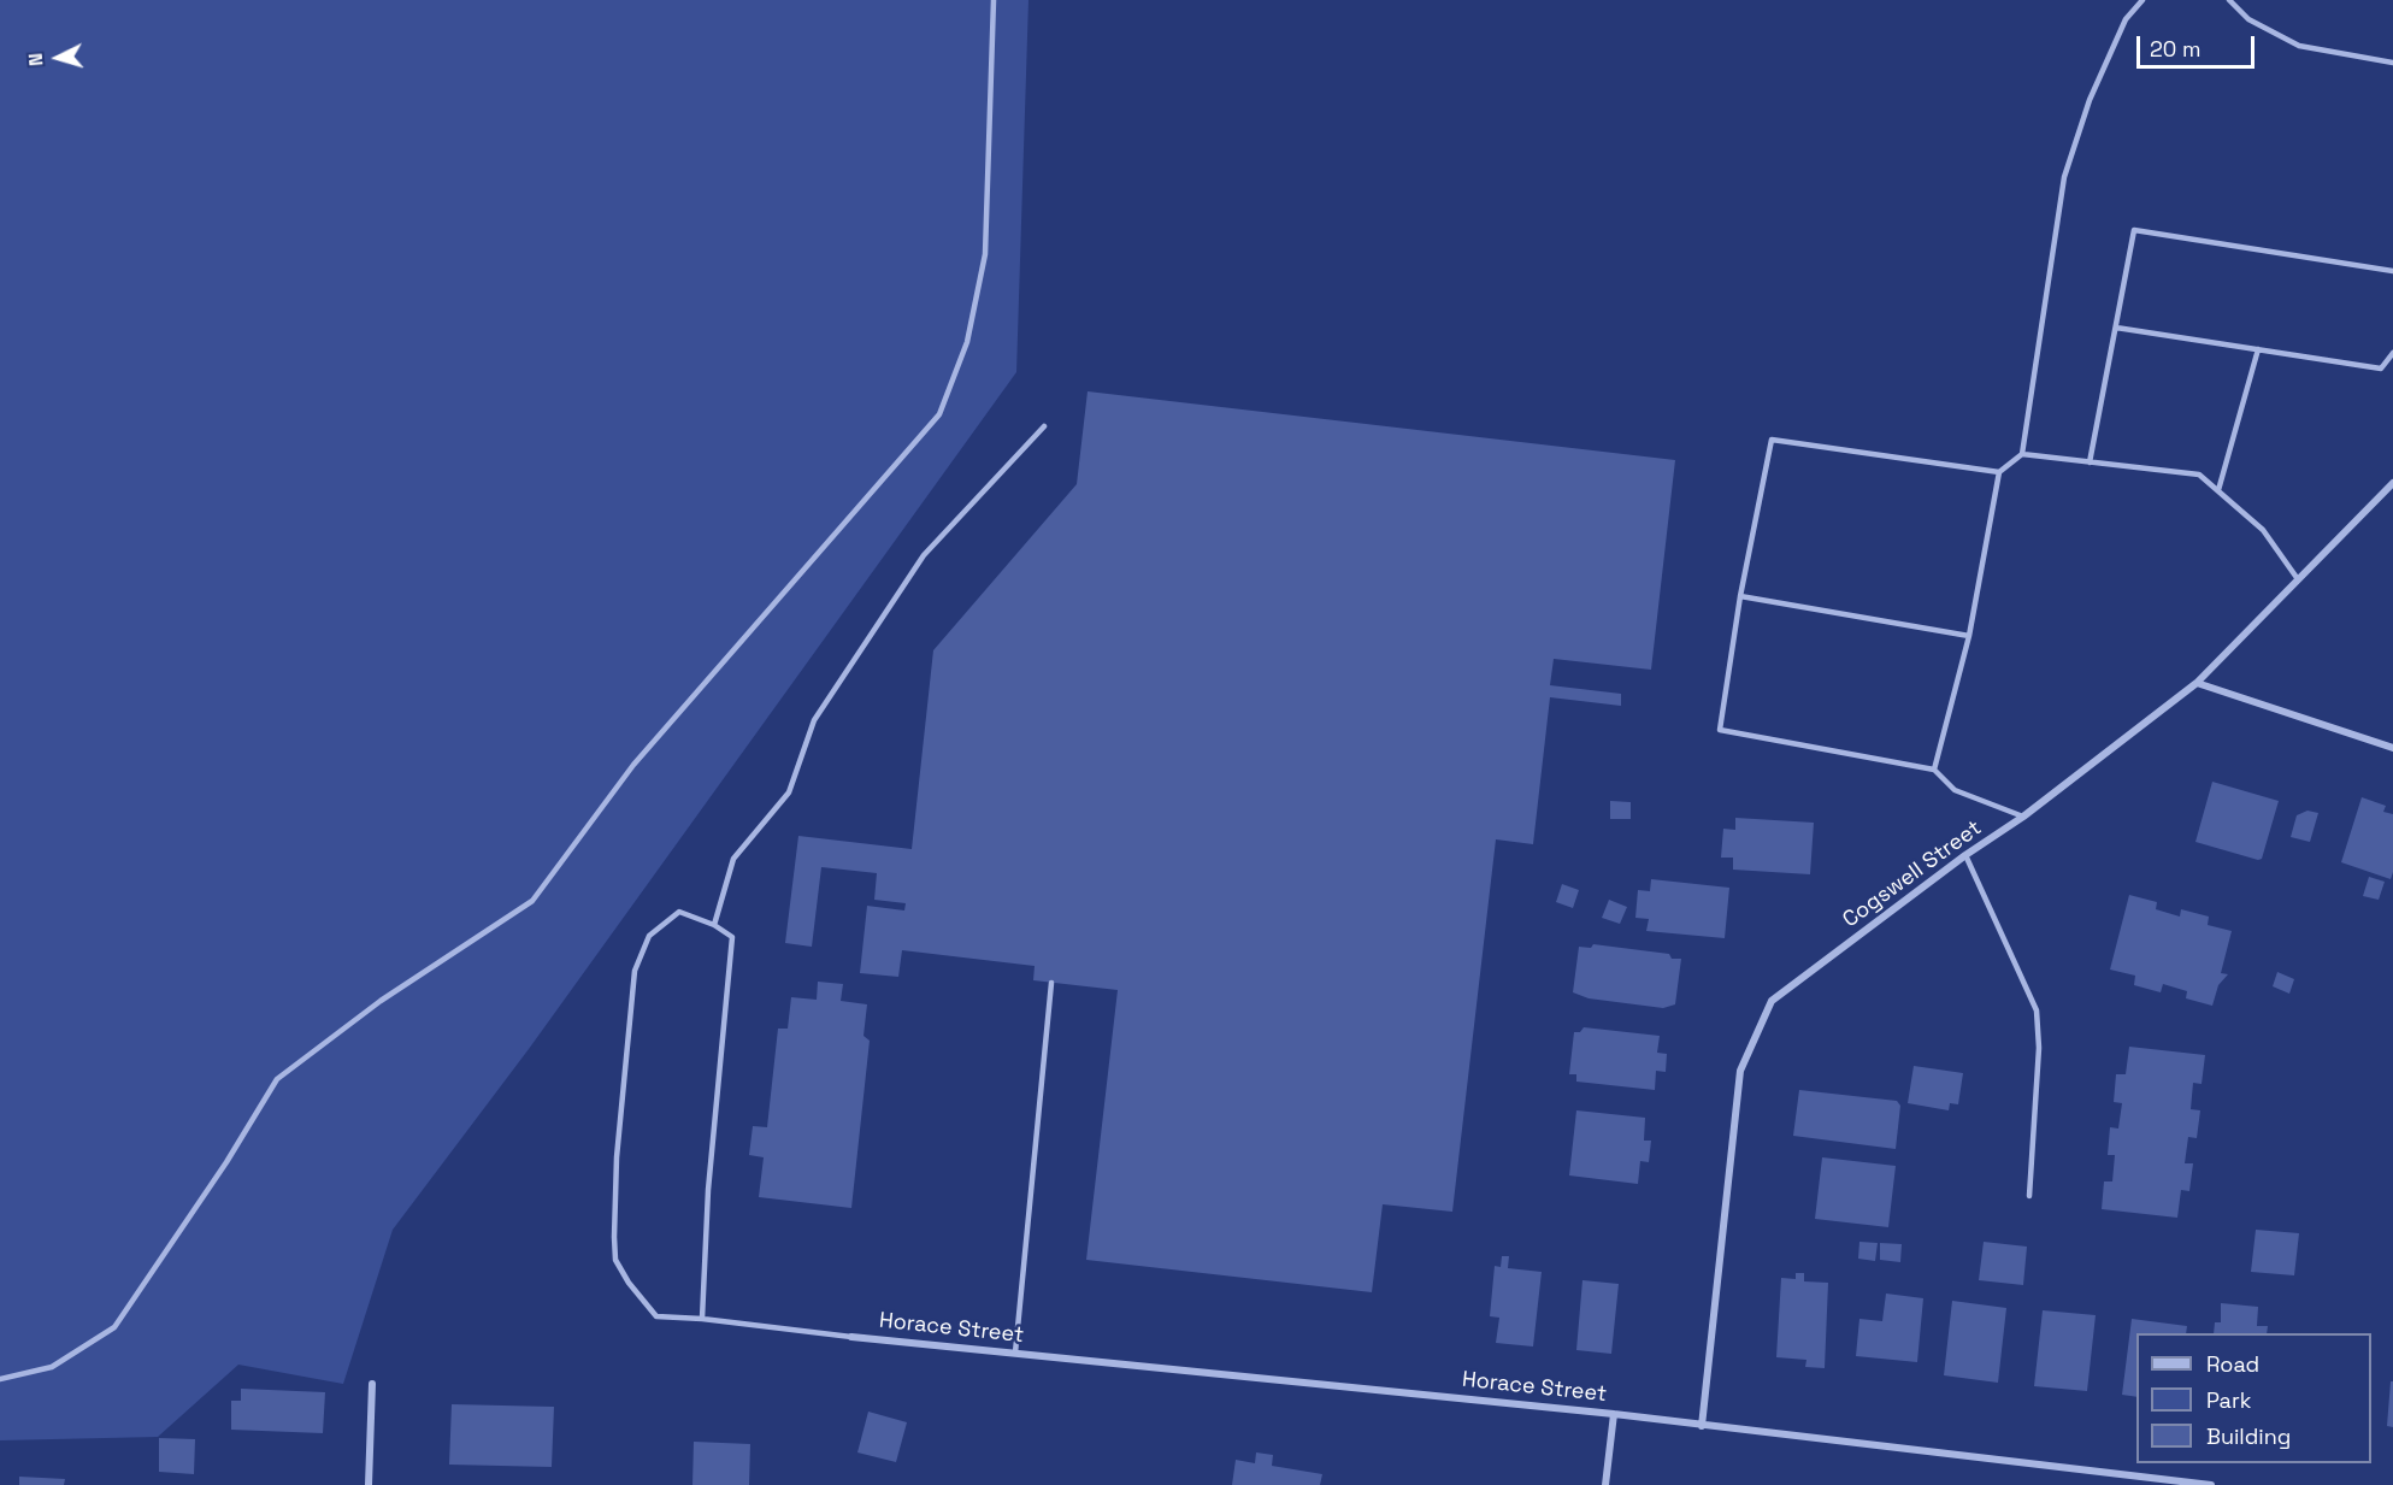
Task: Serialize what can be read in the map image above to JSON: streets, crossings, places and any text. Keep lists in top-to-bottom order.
{
  "streets": {
    "street": ["Cogswell Street", "Horace Street"]
  },
  "crossings": [
    ["Cogswell Street", "Horace Street"]
  ],
  "legend": ["Road", "Park", "Building"],
  "scale_bar": "20 m",
  "north": "left"
}
